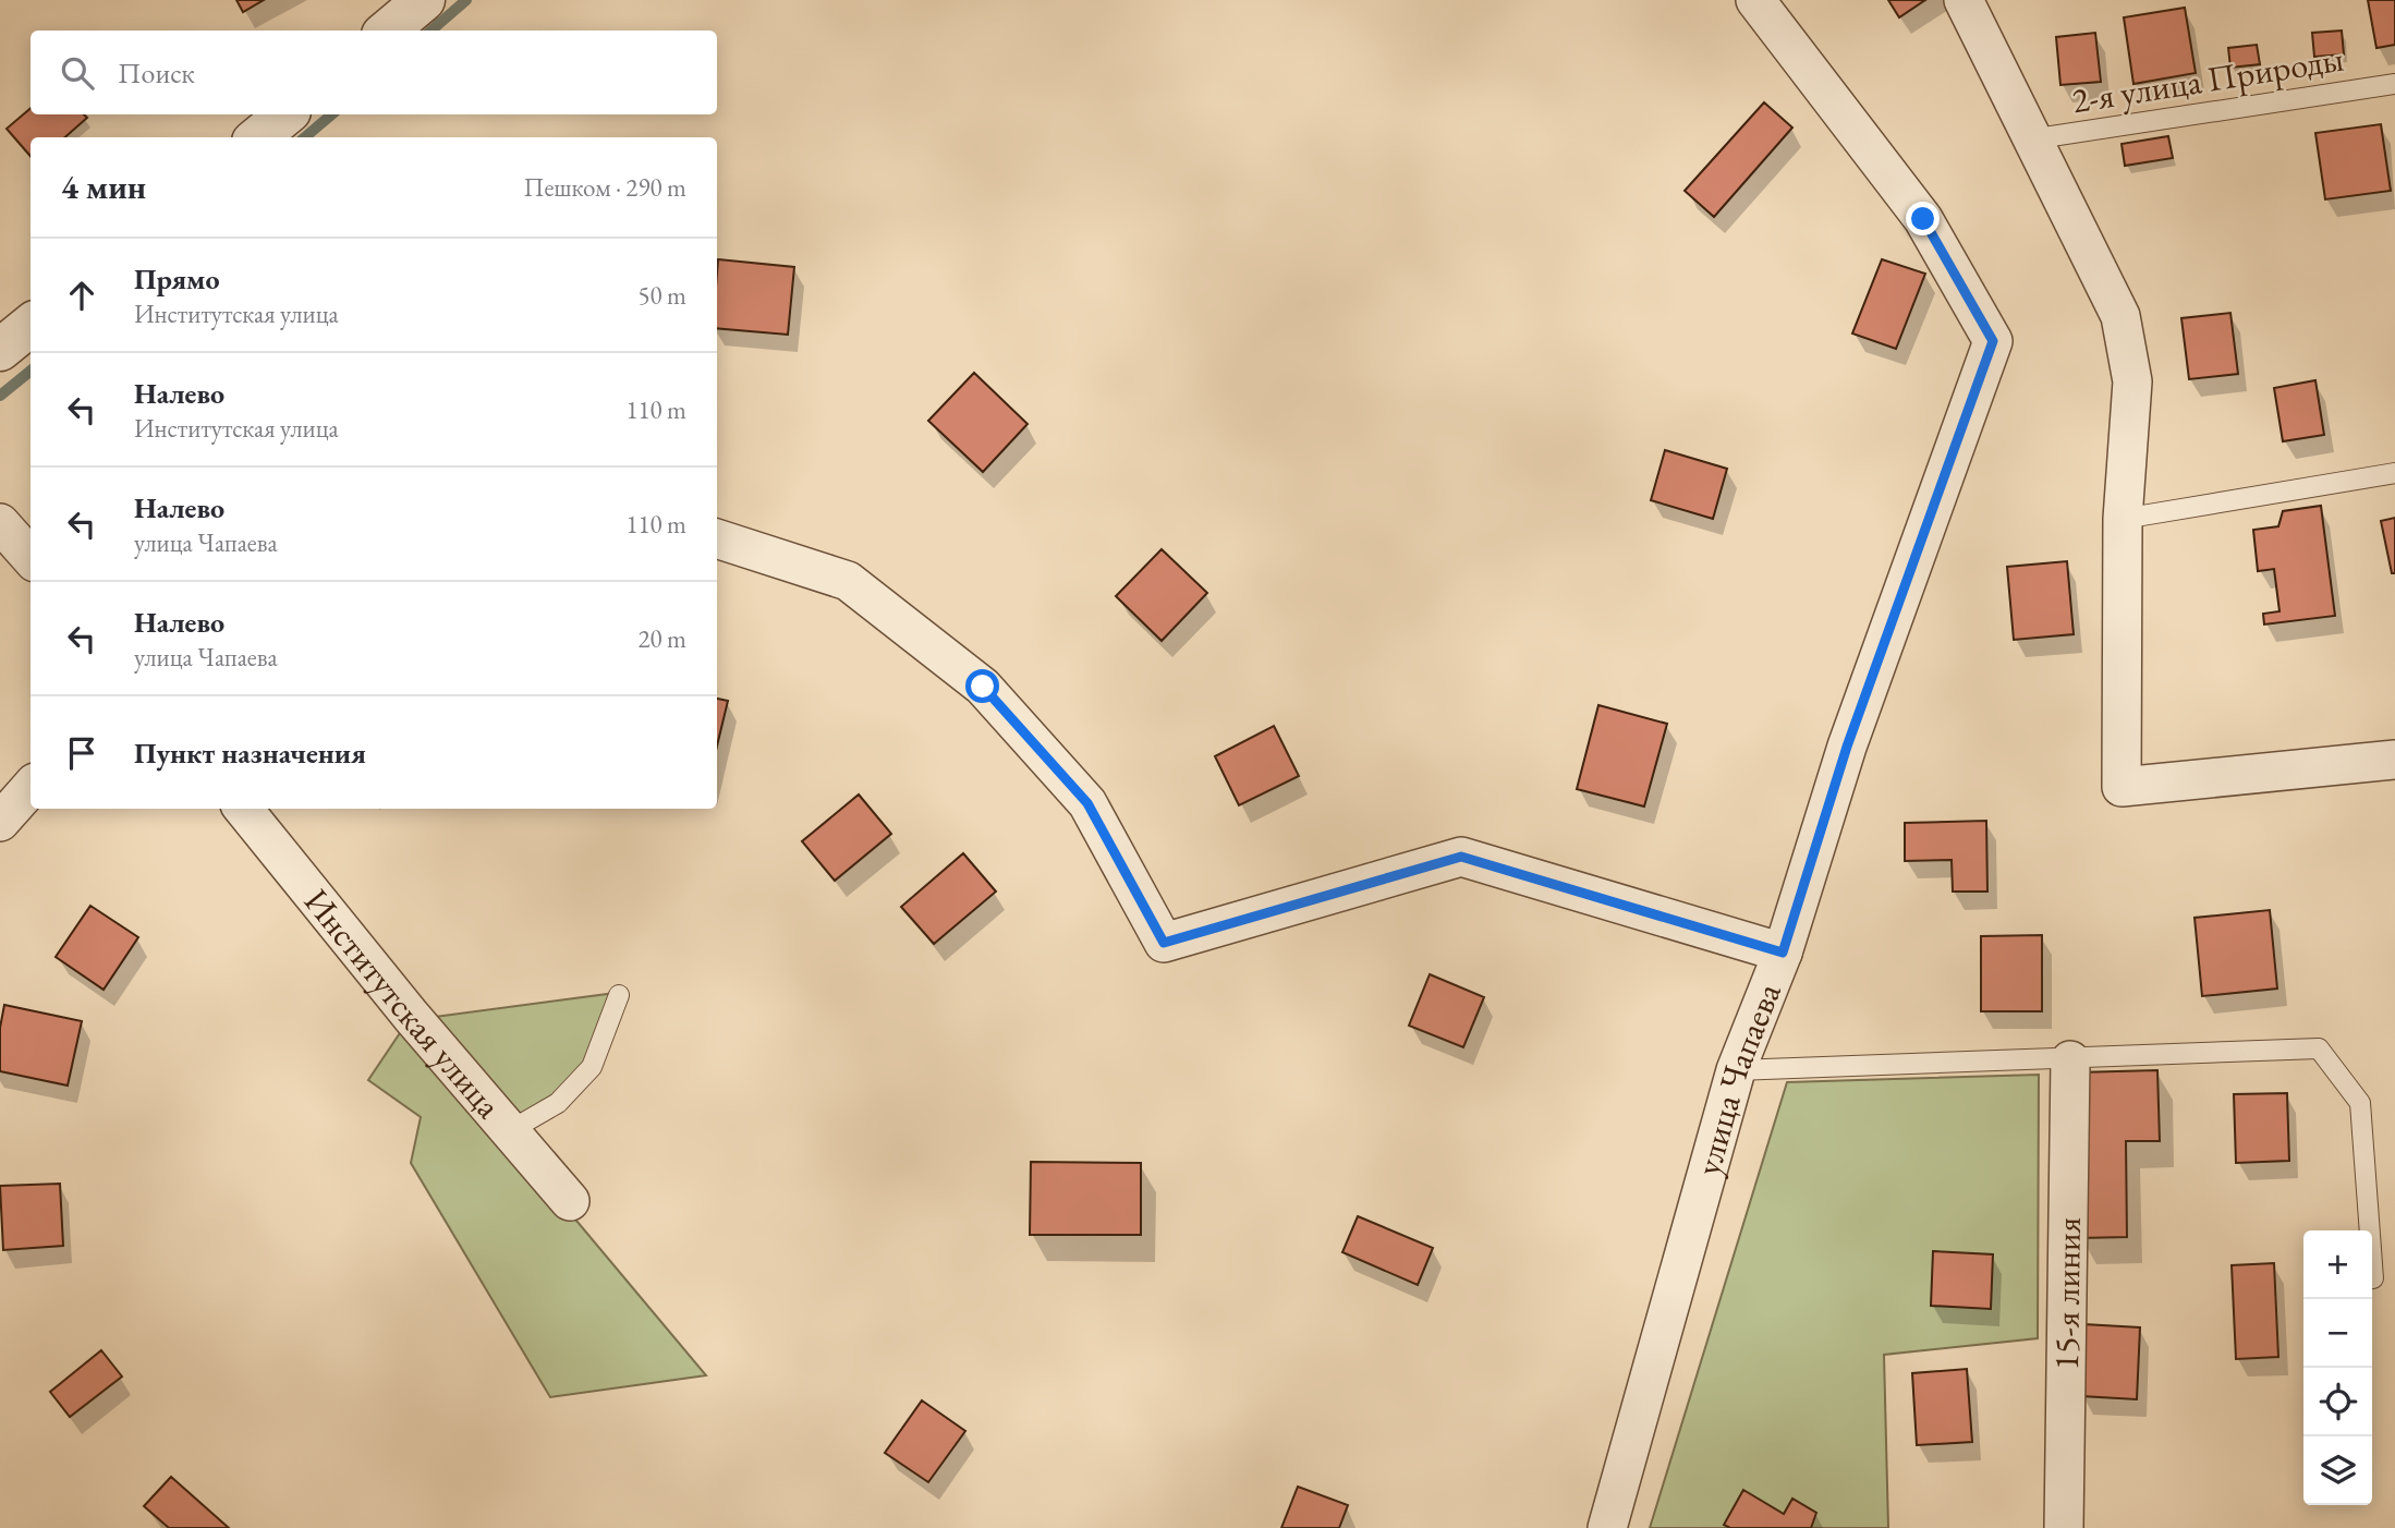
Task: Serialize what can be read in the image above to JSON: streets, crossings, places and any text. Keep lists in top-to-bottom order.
{
  "streets": {
    "street": ["Институтская улица", "улица Чапаева", "15-я линия"],
    "lane": ["2-я улица Природы"]
  },
  "page": {
    "search": "Поиск",
    "heading": ["4 мин", "Пешком · 290 m"],
    "list": [
      ["Прямо", "Институтская улица", "50 m"],
      ["Налево", "Институтская улица", "110 m"],
      ["Налево", "улица Чапаева", "110 m"],
      ["Налево", "улица Чапаева", "20 m"],
      "Пункт назначения"
    ],
    "map_buttons": ["+", "−"]
  }
}
